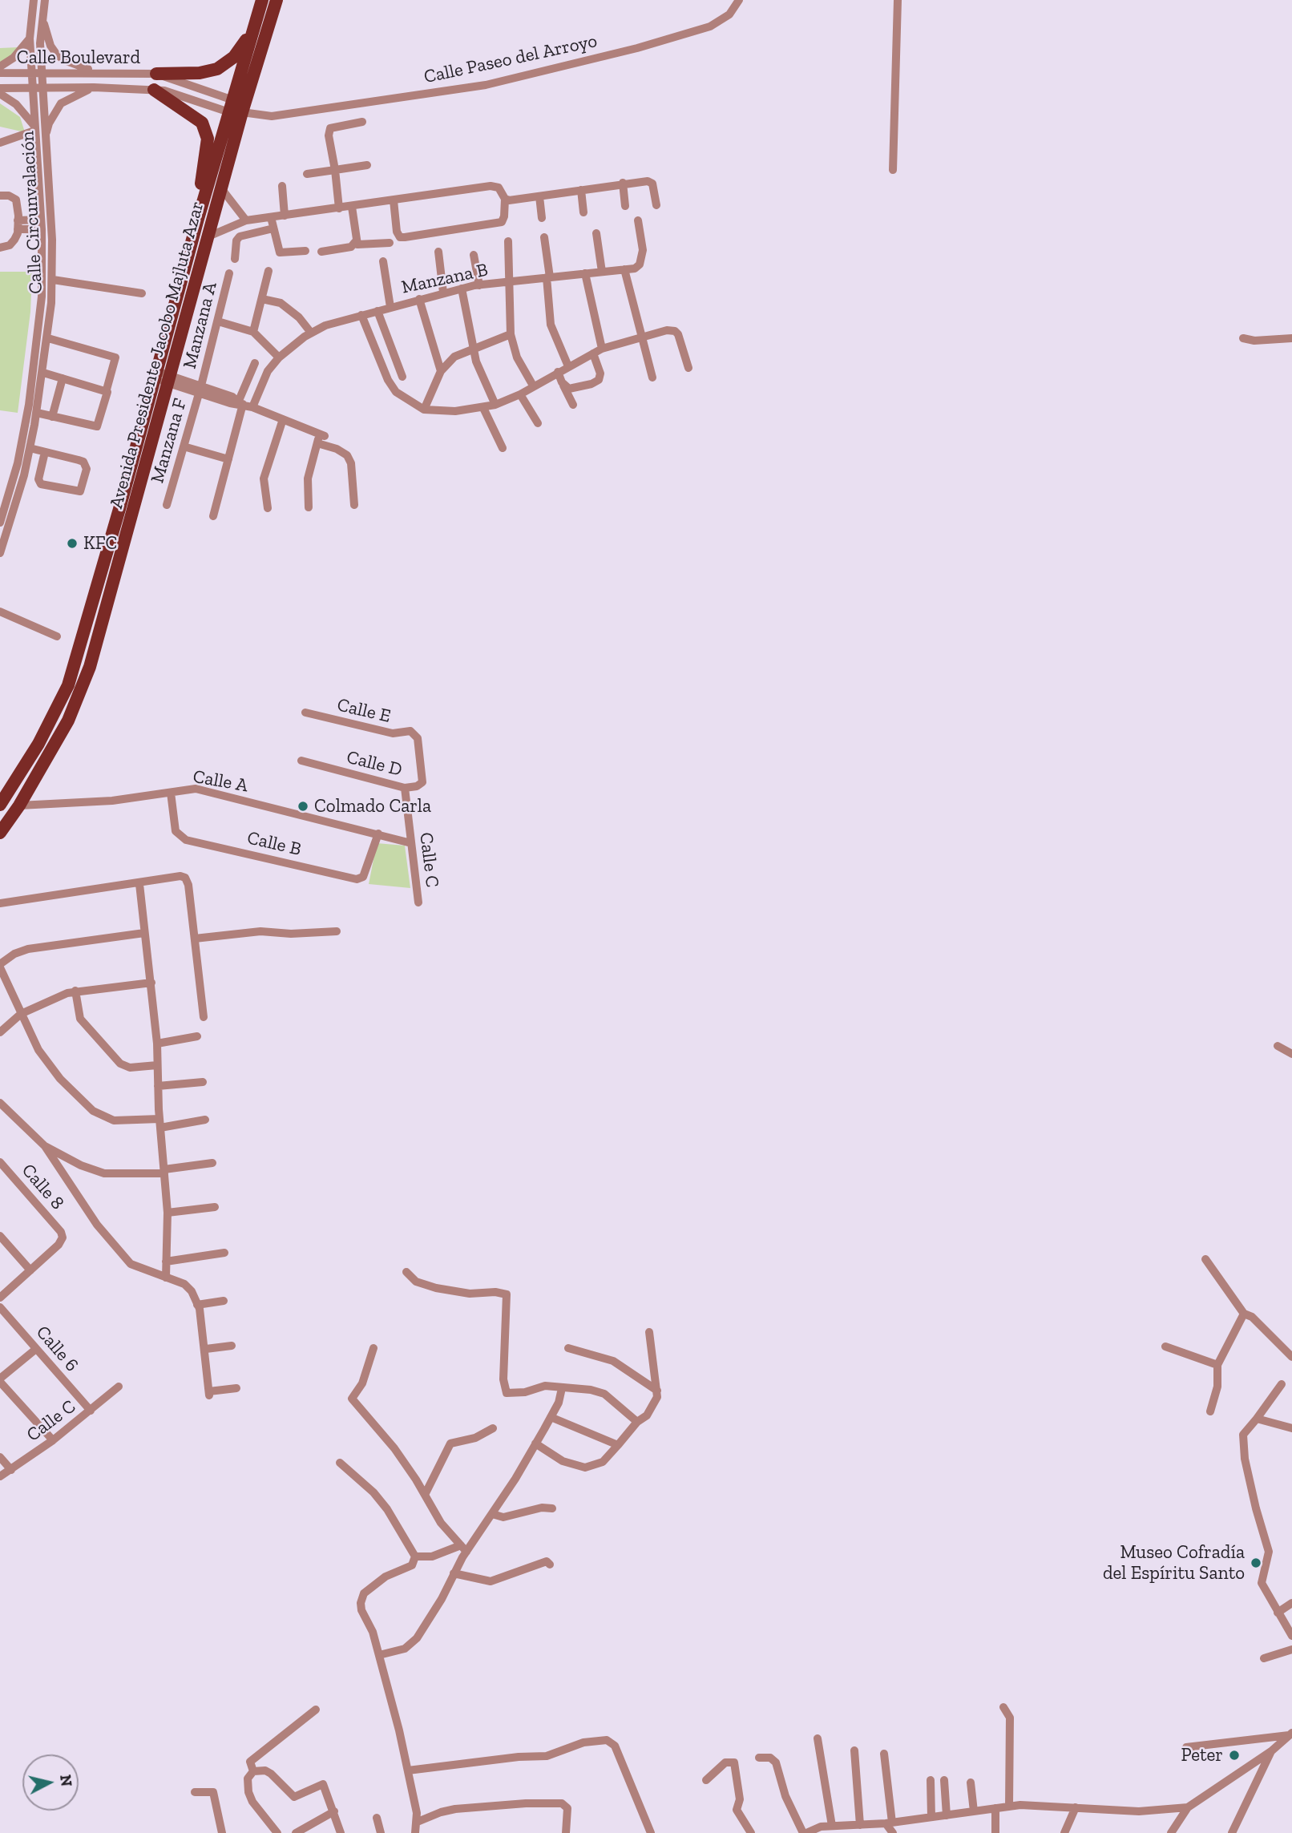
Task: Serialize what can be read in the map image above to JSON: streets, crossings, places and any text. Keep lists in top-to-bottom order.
{
  "streets": {
    "main road": ["Avenida Presidente Jacobo Majluta Azar"],
    "street": [
      "Calle Boulevard",
      "Calle Paseo del Arroyo",
      "Calle Circunvalación",
      "Manzana B",
      "Manzana A",
      "Manzana F",
      "Calle E",
      "Calle D",
      "Calle A",
      "Calle B",
      "Calle C",
      "Calle 8",
      "Calle 6"
    ]
  },
  "crossings": [
    ["Calle Boulevard", "Calle Paseo del Arroyo"],
    ["Calle Boulevard", "Calle Circunvalación"],
    ["Calle Boulevard", "Avenida Presidente Jacobo Majluta Azar"],
    ["Calle Paseo del Arroyo", "Avenida Presidente Jacobo Majluta Azar"],
    ["Manzana A", "Manzana F"],
    ["Avenida Presidente Jacobo Majluta Azar", "Calle A"],
    ["Calle E", "Calle D"],
    ["Calle D", "Calle C"],
    ["Calle A", "Calle B"],
    ["Calle A", "Calle C"],
    ["Calle C", "Calle 6"]
  ],
  "places": [
    "KFC",
    "Colmado Carla",
    "Museo Cofradía del Espíritu Santo",
    "Peter"
  ],
  "north": "right"
}
